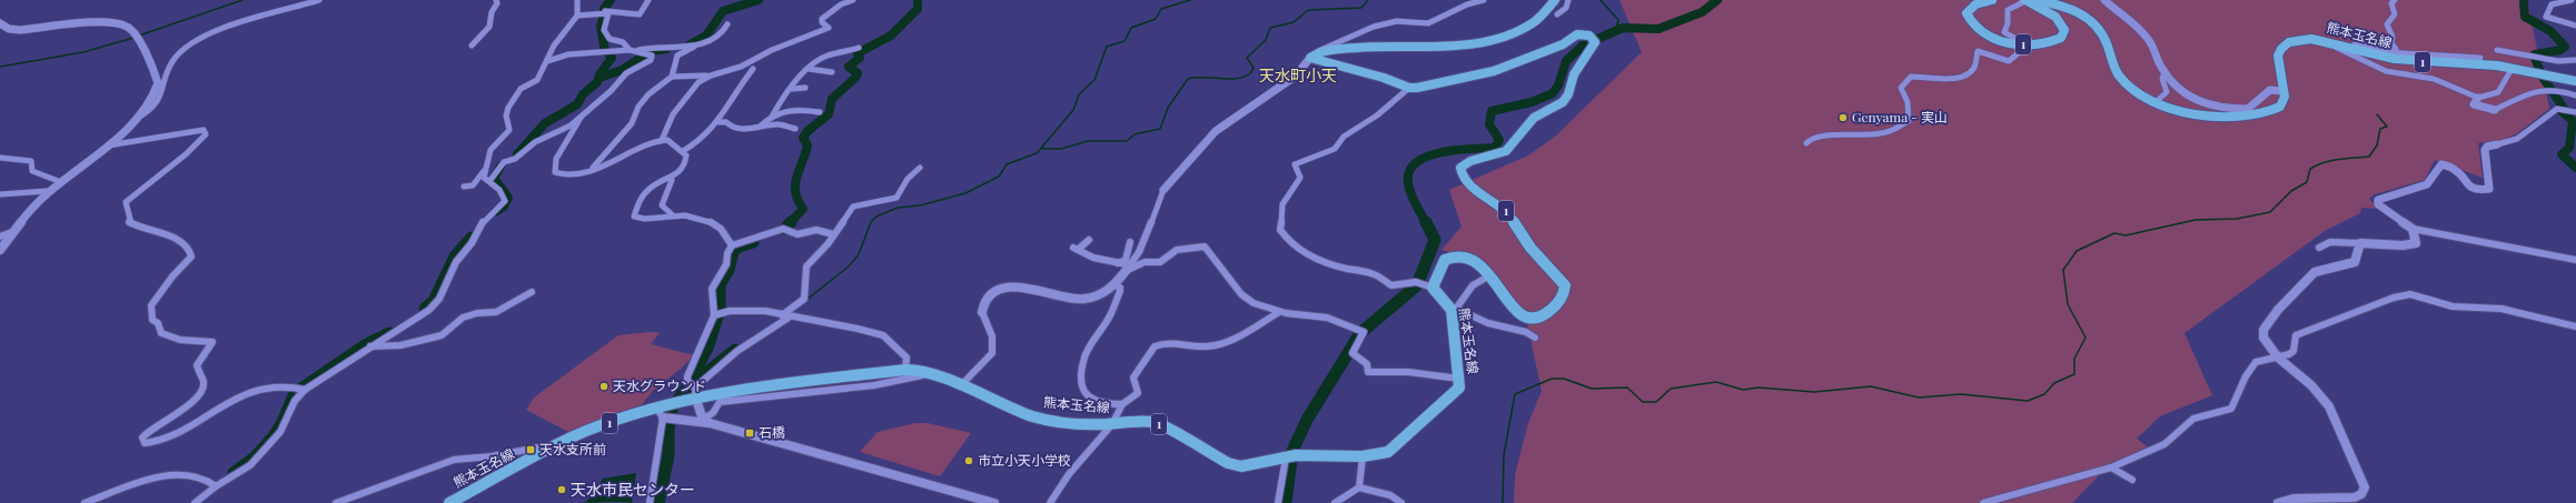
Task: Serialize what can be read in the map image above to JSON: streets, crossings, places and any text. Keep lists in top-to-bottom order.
{
  "streets": {
    "main road": ["熊本玉名線", "1"]
  },
  "crossings": [
    ["熊本玉名線", "1"]
  ],
  "districts": ["天水町小天"],
  "places": {
    "other": [
      "Genyama - 実山",
      "天水グラウンド",
      "市立小天小学校",
      "天水市民センター"
    ],
    "transit": ["石橋", "天水支所前"]
  }
}
